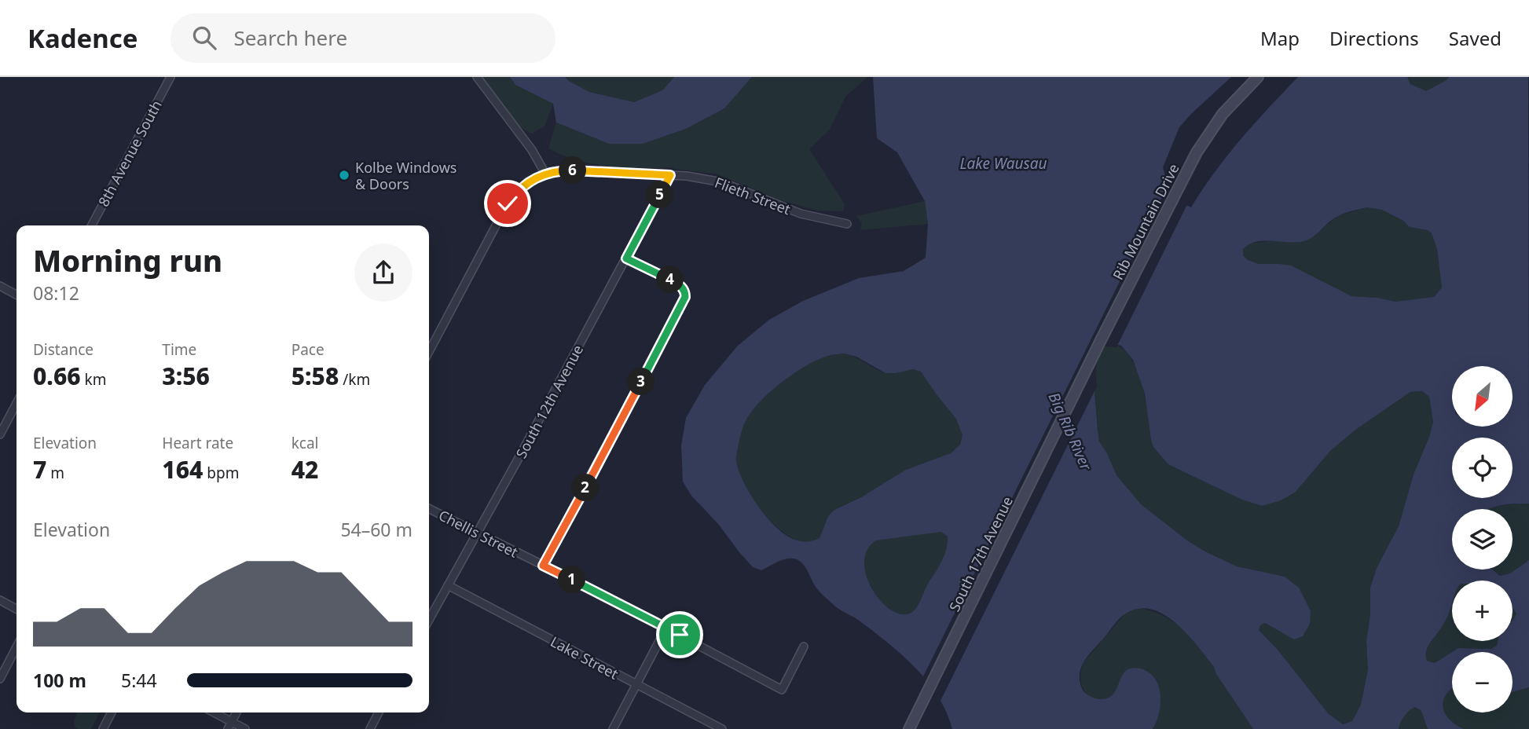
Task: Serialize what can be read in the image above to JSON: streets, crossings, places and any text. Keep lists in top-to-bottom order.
{
  "streets": {
    "main road": ["Rib Mountain Drive", "South 17th Avenue"],
    "street": [
      "8th Avenue South",
      "Flieth Street",
      "South 12th Avenue",
      "Chellis Street",
      "Lake Street"
    ]
  },
  "crossings": [
    ["Flieth Street", "South 12th Avenue"],
    ["Rib Mountain Drive", "South 17th Avenue"],
    ["South 12th Avenue", "Chellis Street"],
    ["South 12th Avenue", "Lake Street"]
  ],
  "water": ["Lake Wausau", "Big Rib River"],
  "places": ["Kolbe Windows & Doors"],
  "north": "bottom left",
  "page": {
    "header": "Kadence",
    "search": "Search here",
    "nav": ["Map", "Directions", "Saved"],
    "pins": [
      "6",
      "5",
      "4",
      "3",
      "2",
      "1"
    ],
    "heading": ["Morning run", "08:12"],
    "stats": [
      ["Distance", "0.66 km"],
      ["Time", "3:56"],
      ["Pace", "5:58 /km"],
      ["Elevation", "7 m"],
      ["Heart rate", "164 bpm"],
      ["kcal", "42"]
    ],
    "map_buttons": ["+", "−"],
    "chart": ["Elevation", "54–60 m"],
    "list": [
      {
        "name": "100 m",
        "note": "5:44"
      }
    ]
  }
}
